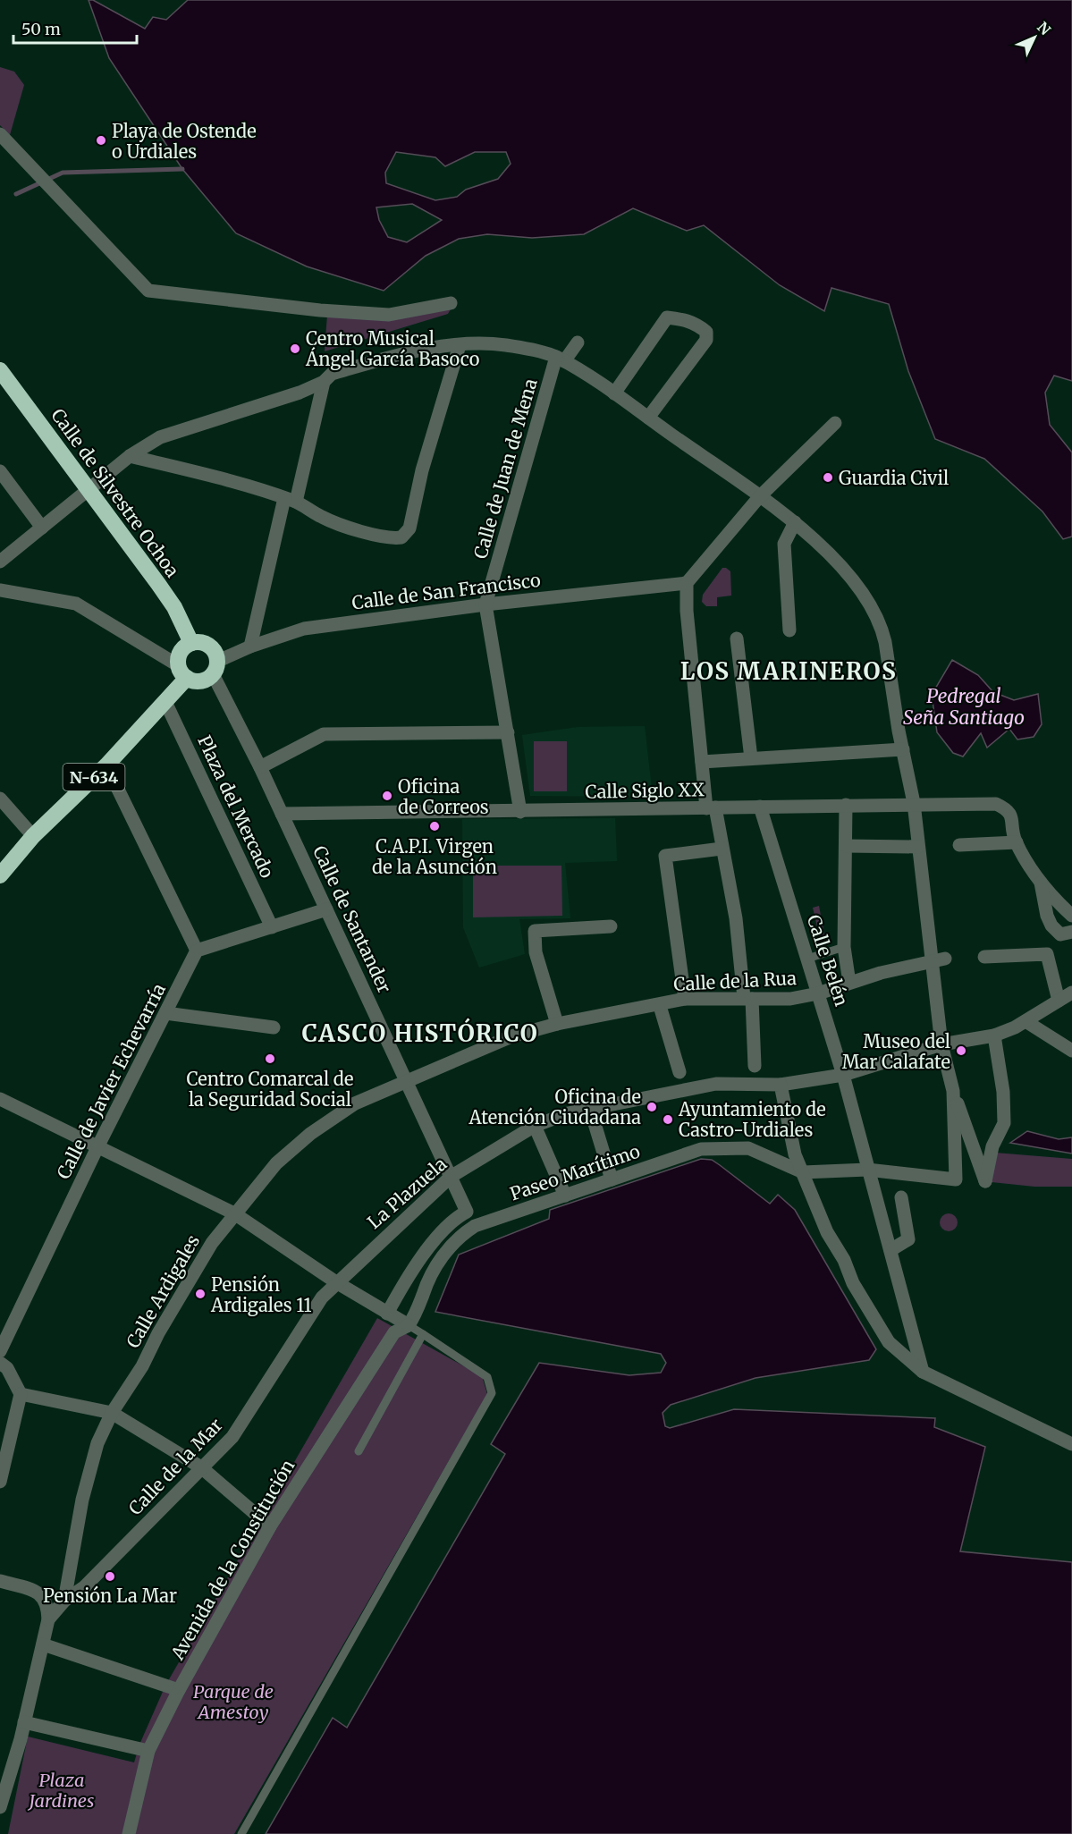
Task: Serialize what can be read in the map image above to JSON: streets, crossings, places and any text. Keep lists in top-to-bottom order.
{
  "streets": {
    "highway": ["Calle de Silvestre Ochoa", "N-634"],
    "street": [
      "Calle de Juan de Mena",
      "Calle de San Francisco",
      "Calle Siglo XX",
      "Plaza del Mercado",
      "Calle de Santander",
      "Calle Belén",
      "Calle de la Rua",
      "Calle de Javier Echevarría",
      "Paseo Marítimo",
      "La Plazuela",
      "Calle Ardigales",
      "Calle de la Mar",
      "Avenida de la Constitución"
    ]
  },
  "crossings": [
    ["Calle de Juan de Mena", "Calle de San Francisco"],
    ["Calle de Juan de Mena", "Calle Siglo XX"],
    ["Calle de Silvestre Ochoa", "Calle de San Francisco"],
    ["Calle de Silvestre Ochoa", "N-634"],
    ["Calle de Silvestre Ochoa", "Calle de Santander"],
    ["Calle de San Francisco", "N-634"],
    ["Calle de San Francisco", "Calle de Santander"],
    ["N-634", "Plaza del Mercado"],
    ["N-634", "Calle de Santander"],
    ["Calle Siglo XX", "Calle de Santander"],
    ["Calle Siglo XX", "Calle Belén"],
    ["Calle de Santander", "Calle de la Rua"],
    ["Calle de Santander", "La Plazuela"],
    ["Calle de Santander", "Calle Ardigales"],
    ["Calle Belén", "Calle de la Rua"],
    ["Calle Belén", "La Plazuela"],
    ["Calle de la Rua", "Calle Ardigales"],
    ["Paseo Marítimo", "Avenida de la Constitución"],
    ["La Plazuela", "Calle de la Mar"],
    ["Calle Ardigales", "Calle de la Mar"]
  ],
  "districts": ["LOS MARINEROS", "CASCO HISTÓRICO"],
  "water": ["Pedregal Seña Santiago"],
  "parks": ["Parque de Amestoy", "Plaza Jardines"],
  "places": [
    "Playa de Ostende o Urdiales",
    "Centro Musical Ángel García Basoco",
    "Guardia Civil",
    "Oficina de Correos",
    "C.A.P.I. Virgen de la Asunción",
    "Museo del Mar Calafate",
    "Centro Comarcal de la Seguridad Social",
    "Oficina de Atención Ciudadana",
    "Ayuntamiento de Castro-Urdiales",
    "Pensión Ardigales 11",
    "Pensión La Mar"
  ],
  "scale_bar": "50 m",
  "north": "top right"
}
